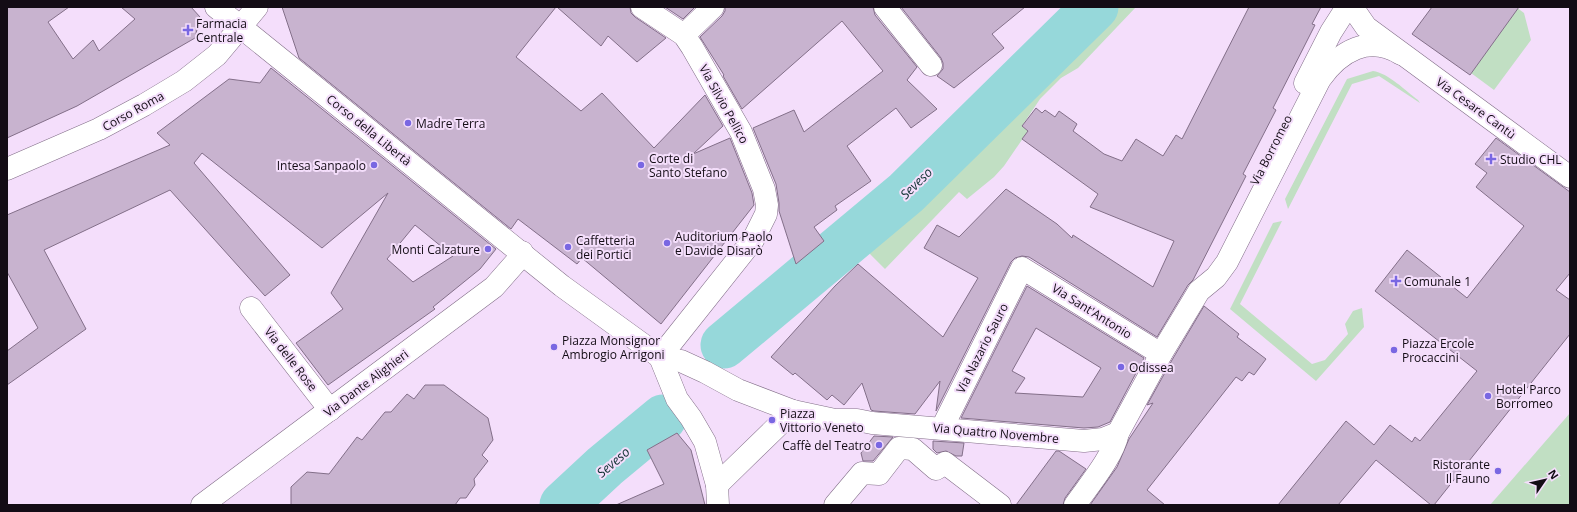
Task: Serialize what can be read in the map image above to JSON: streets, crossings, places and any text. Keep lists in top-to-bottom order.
{
  "streets": {
    "street": [
      "Via Silvio Pellico",
      "Via Cesare Cantù",
      "Corso Roma",
      "Corso della Libertà",
      "Via Borromeo",
      "Via Sant'Antonio",
      "Via Nazario Sauro",
      "Via delle Rose",
      "Via Dante Alighieri",
      "Via Quattro Novembre"
    ]
  },
  "crossings": [
    ["Via Cesare Cantù", "Via Borromeo"],
    ["Corso Roma", "Corso della Libertà"],
    ["Corso della Libertà", "Via Dante Alighieri"],
    ["Via Borromeo", "Via Sant'Antonio"],
    ["Via Borromeo", "Via Quattro Novembre"],
    ["Via Sant'Antonio", "Via Nazario Sauro"],
    ["Via Nazario Sauro", "Via Quattro Novembre"],
    ["Via delle Rose", "Via Dante Alighieri"]
  ],
  "water": ["Seveso"],
  "places": {
    "health": ["Farmacia Centrale", "Studio CHL", "Comunale 1"],
    "other": [
      "Madre Terra",
      "Intesa Sanpaolo",
      "Corte di Santo Stefano",
      "Auditorium Paolo e Davide Disarò",
      "Caffetteria dei Portici",
      "Monti Calzature",
      "Piazza Monsignor Ambrogio Arrigoni",
      "Piazza Ercole Procaccini",
      "Odissea",
      "Hotel Parco Borromeo",
      "Piazza Vittorio Veneto",
      "Caffè del Teatro",
      "Ristorante Il Fauno"
    ]
  },
  "north": "top right"
}
